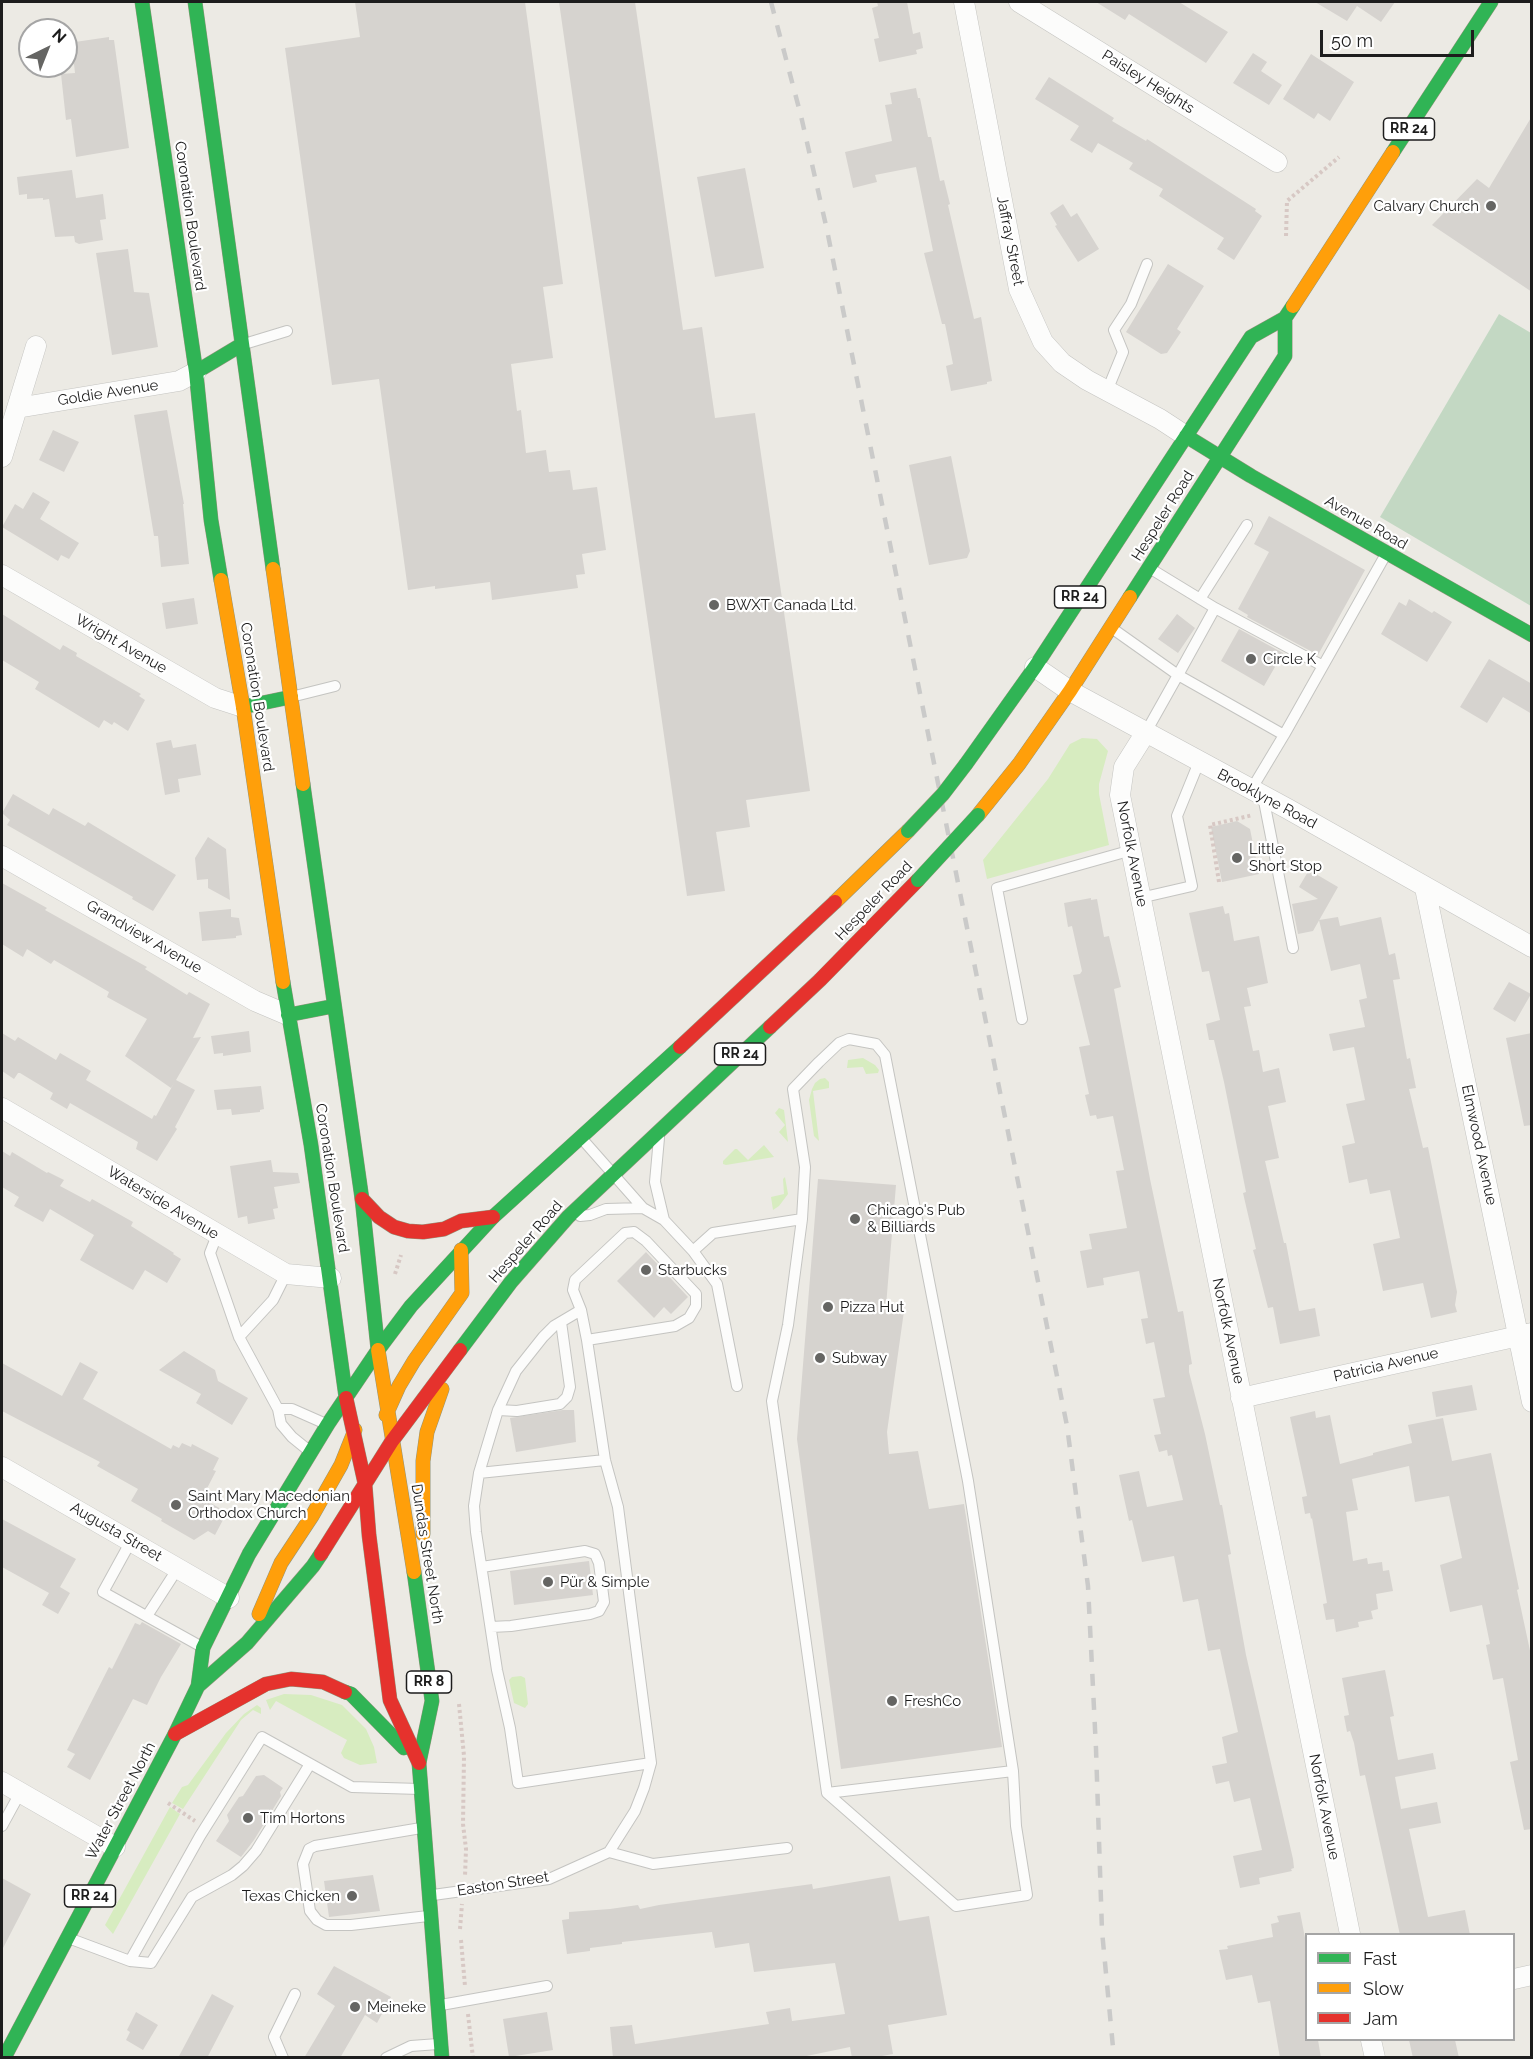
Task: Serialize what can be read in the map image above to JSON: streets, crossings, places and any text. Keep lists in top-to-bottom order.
{
  "streets": {
    "main road": [
      "RR 24",
      "Coronation Boulevard",
      "Hespeler Road",
      "Avenue Road",
      "Dundas Street North",
      "RR 8",
      "Water Street North"
    ],
    "street": [
      "Paisley Heights",
      "Jaffray Street",
      "Goldie Avenue",
      "Wright Avenue",
      "Brooklyne Road",
      "Norfolk Avenue",
      "Grandview Avenue",
      "Elmwood Avenue",
      "Waterside Avenue",
      "Patricia Avenue",
      "Augusta Street"
    ],
    "lane": ["Easton Street"]
  },
  "crossings": [
    ["RR 24", "Coronation Boulevard"],
    ["RR 24", "Hespeler Road"],
    ["RR 24", "Dundas Street North"],
    ["RR 24", "Water Street North"],
    ["Coronation Boulevard", "Goldie Avenue"],
    ["Coronation Boulevard", "Hespeler Road"],
    ["Coronation Boulevard", "Wright Avenue"],
    ["Coronation Boulevard", "Grandview Avenue"],
    ["Coronation Boulevard", "Waterside Avenue"],
    ["Coronation Boulevard", "Dundas Street North"],
    ["Coronation Boulevard", "Water Street North"],
    ["Jaffray Street", "Hespeler Road"],
    ["Jaffray Street", "Avenue Road"],
    ["Hespeler Road", "Avenue Road"],
    ["Hespeler Road", "Brooklyne Road"],
    ["Hespeler Road", "Dundas Street North"],
    ["Brooklyne Road", "Norfolk Avenue"],
    ["Brooklyne Road", "Elmwood Avenue"],
    ["Norfolk Avenue", "Patricia Avenue"],
    ["Elmwood Avenue", "Patricia Avenue"],
    ["Augusta Street", "Water Street North"],
    ["Dundas Street North", "Water Street North"],
    ["Dundas Street North", "Easton Street"]
  ],
  "places": [
    "Calvary Church",
    "BWXT Canada Ltd.",
    "Circle K",
    "Little Short Stop",
    "Chicago's Pub & Billiards",
    "Starbucks",
    "Pizza Hut",
    "Subway",
    "Saint Mary Macedonian Orthodox Church",
    "Pür & Simple",
    "FreshCo",
    "Tim Hortons",
    "Texas Chicken",
    "Meineke"
  ],
  "legend": ["Fast", "Slow", "Jam"],
  "scale_bar": "50 m",
  "north": "top right"
}
